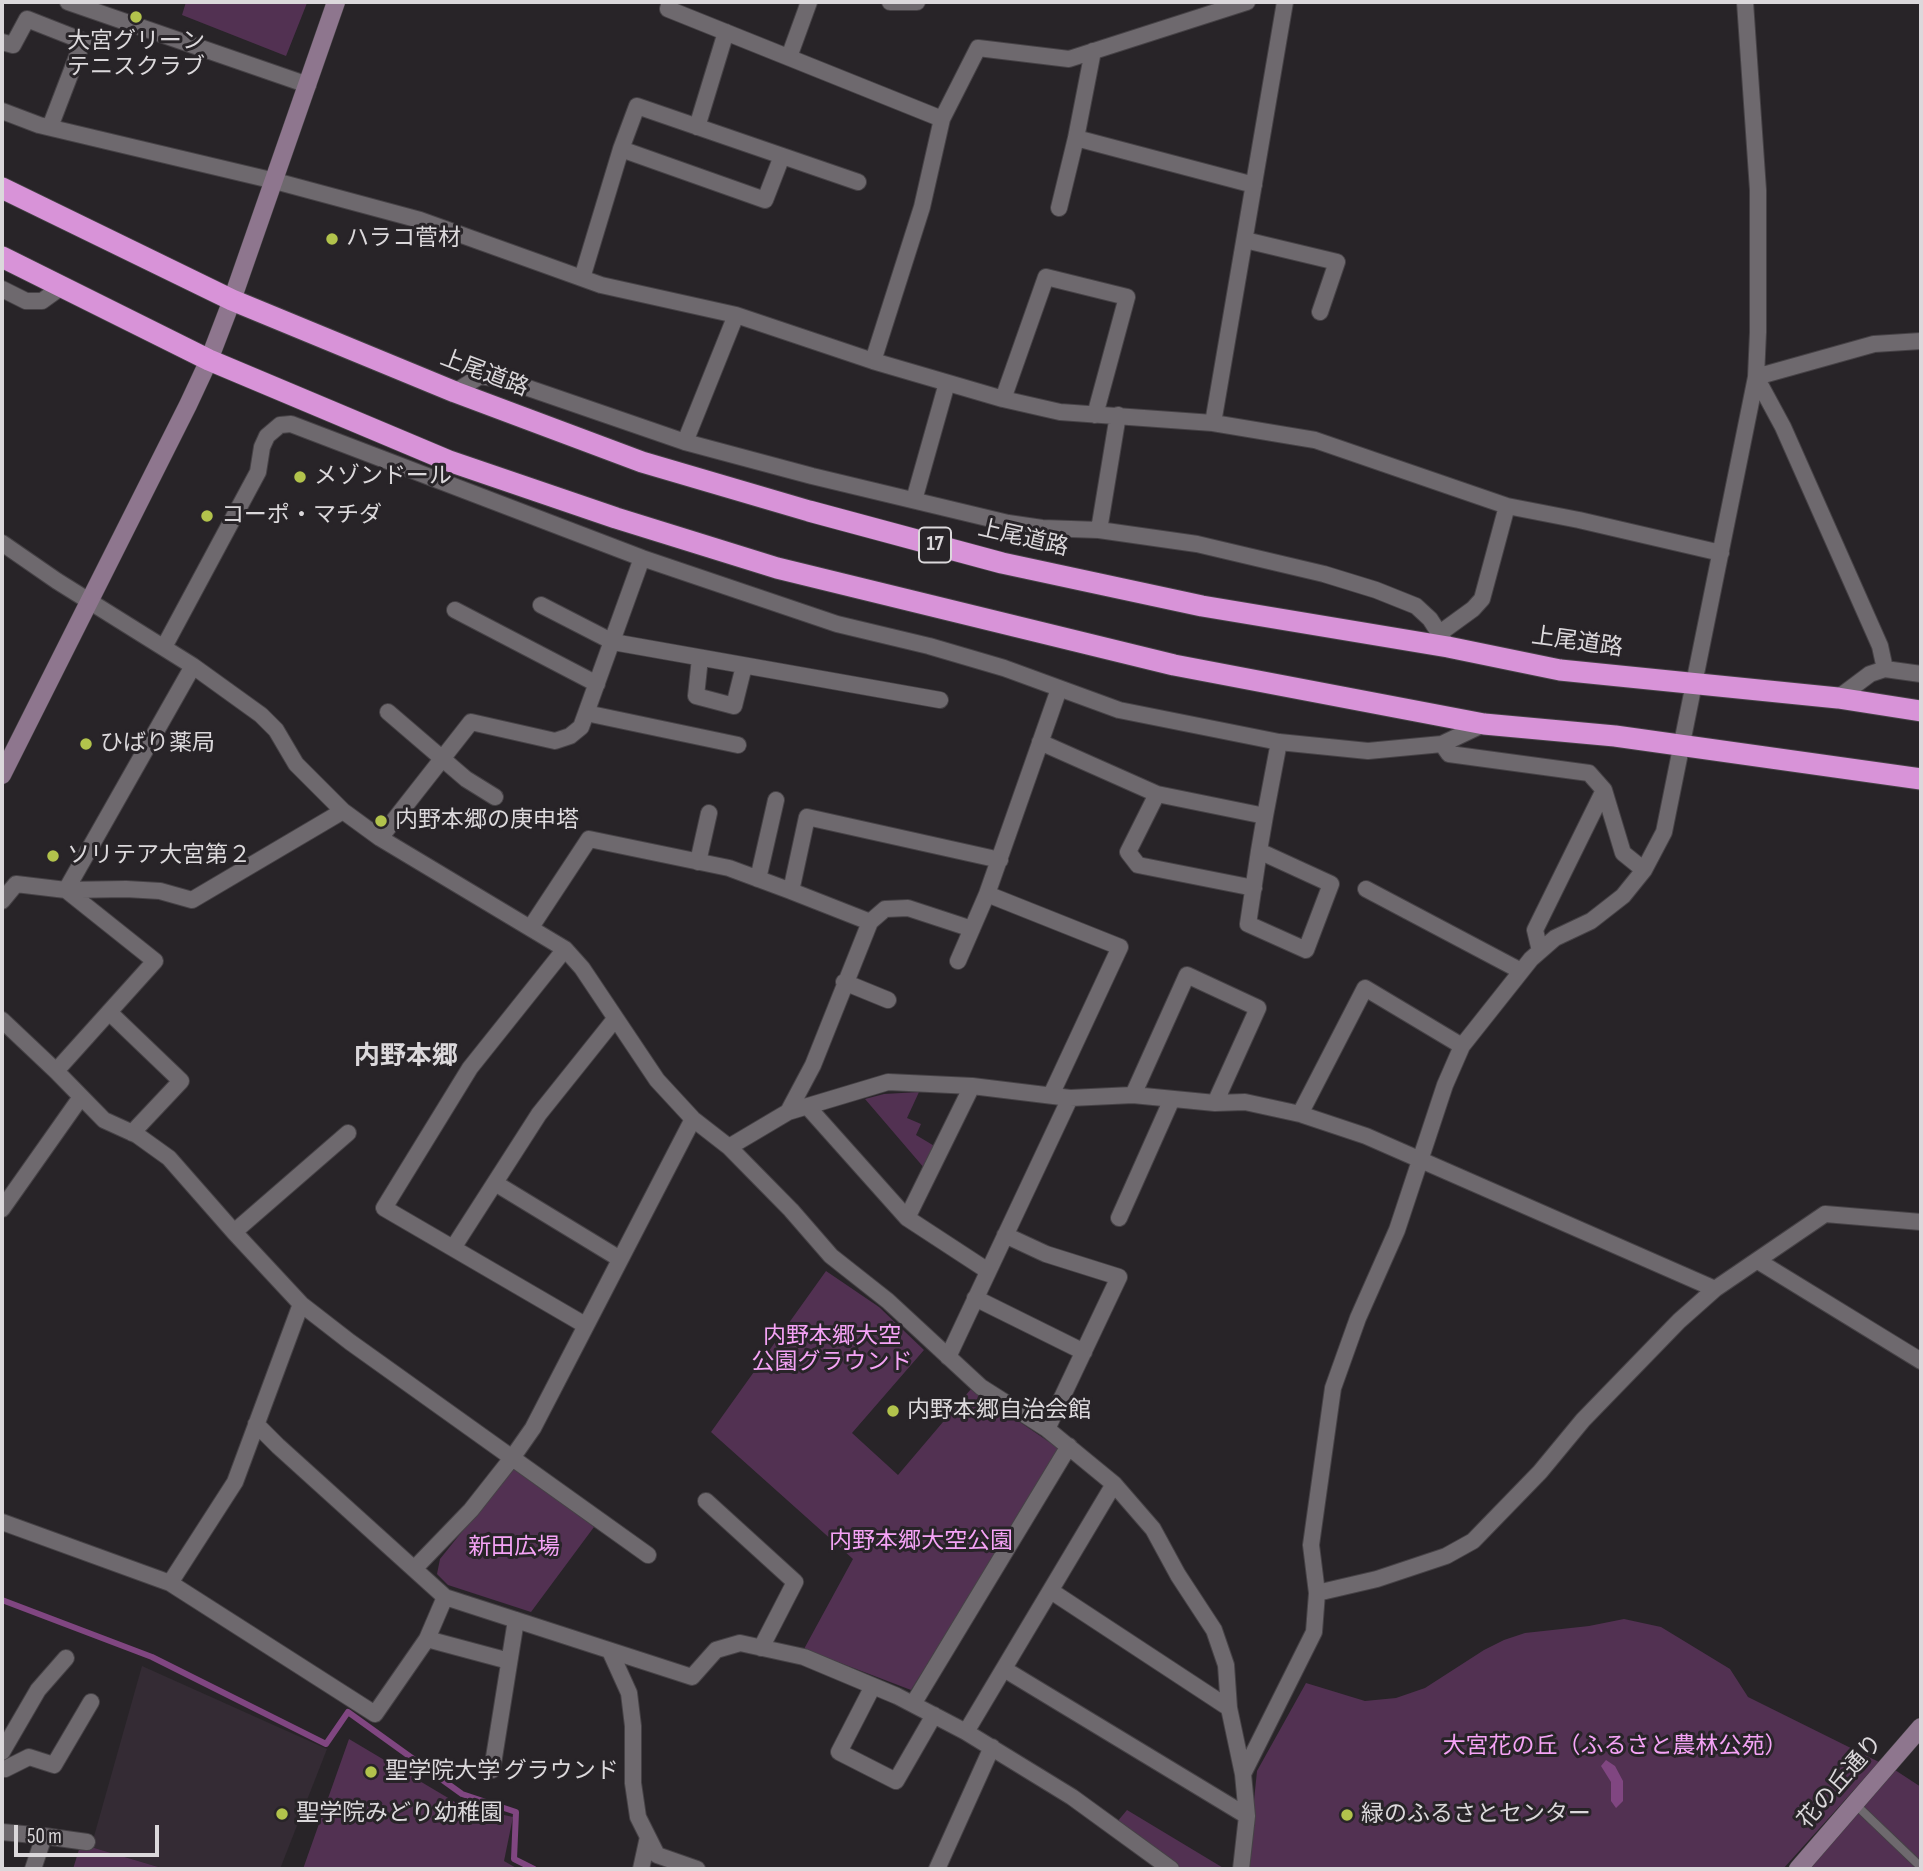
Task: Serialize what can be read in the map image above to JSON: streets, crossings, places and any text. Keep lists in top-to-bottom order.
{
  "streets": {
    "highway": ["上尾道路", "17"],
    "street": ["花の丘通り"]
  },
  "districts": ["内野本郷"],
  "parks": [
    "内野本郷大空 公園グラウンド",
    "内野本郷大空公園",
    "新田広場",
    "大宮花の丘（ふるさと農林公苑）"
  ],
  "places": [
    "大宮グリーン テニスクラブ",
    "ハラコ菅材",
    "メゾンドール",
    "コーポ・マチダ",
    "ひばり薬局",
    "内野本郷の庚申塔",
    "ソリテア大宮第２",
    "内野本郷自治会館",
    "聖学院大学 グラウンド",
    "聖学院みどり幼稚園",
    "緑のふるさとセンター"
  ],
  "scale_bar": "50 m"
}
